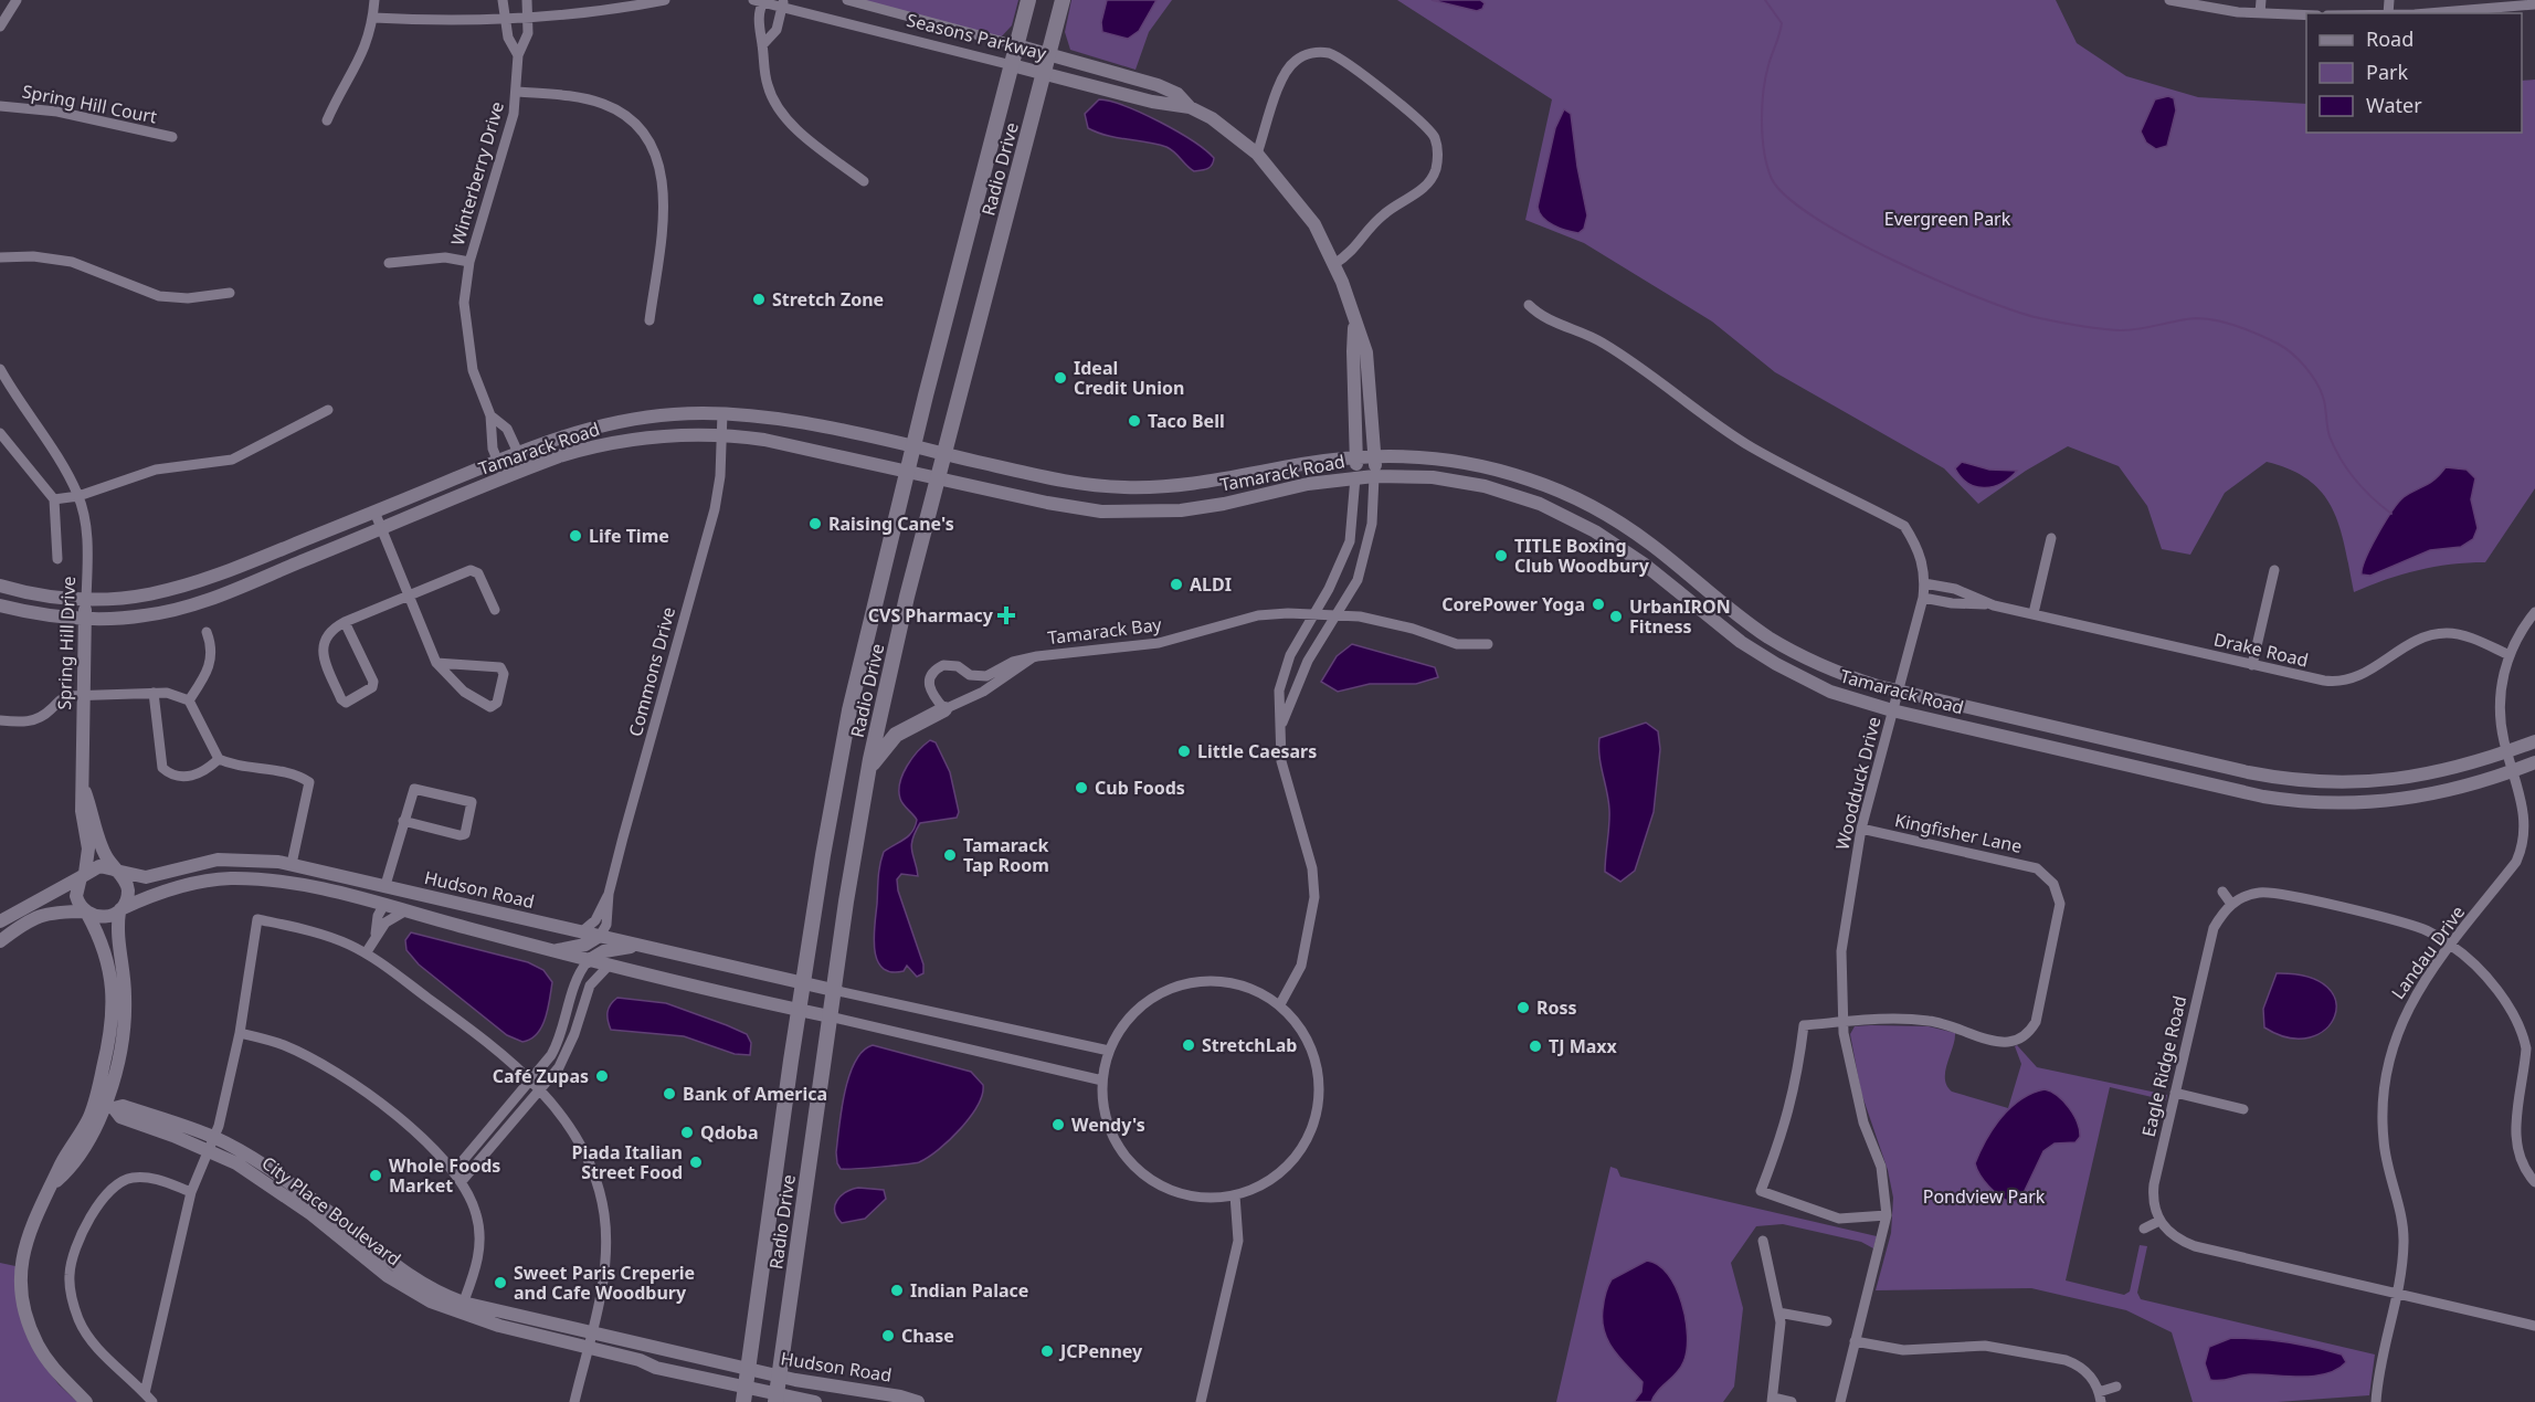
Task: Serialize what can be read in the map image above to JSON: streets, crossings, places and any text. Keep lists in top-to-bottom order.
{
  "streets": {
    "main road": ["Radio Drive"],
    "street": [
      "Seasons Parkway",
      "Spring Hill Court",
      "Winterberry Drive",
      "Tamarack Road",
      "Tamarack Bay",
      "Spring Hill Drive",
      "Drake Road",
      "Commons Drive",
      "Woodduck Drive",
      "Kingfisher Lane",
      "Hudson Road",
      "Landau Drive",
      "Eagle Ridge Road",
      "City Place Boulevard"
    ]
  },
  "crossings": [
    ["Seasons Parkway", "Radio Drive"],
    ["Seasons Parkway", "Tamarack Road"],
    ["Radio Drive", "Tamarack Road"],
    ["Radio Drive", "Hudson Road"],
    ["Radio Drive", "City Place Boulevard"],
    ["Winterberry Drive", "Tamarack Road"],
    ["Tamarack Road", "Spring Hill Drive"],
    ["Tamarack Road", "Commons Drive"],
    ["Tamarack Road", "Woodduck Drive"],
    ["Tamarack Road", "Landau Drive"],
    ["Spring Hill Drive", "Hudson Road"],
    ["Drake Road", "Woodduck Drive"],
    ["Drake Road", "Landau Drive"],
    ["Commons Drive", "Hudson Road"],
    ["Woodduck Drive", "Kingfisher Lane"],
    ["Hudson Road", "City Place Boulevard"]
  ],
  "parks": ["Evergreen Park", "Pondview Park"],
  "places": {
    "other": [
      "Stretch Zone",
      "Ideal Credit Union",
      "Taco Bell",
      "Raising Cane's",
      "Life Time",
      "TITLE Boxing Club Woodbury",
      "ALDI",
      "CorePower Yoga",
      "UrbanIRON Fitness",
      "Little Caesars",
      "Cub Foods",
      "Tamarack Tap Room",
      "Ross",
      "StretchLab",
      "TJ Maxx",
      "Café Zupas",
      "Bank of America",
      "Wendy's",
      "Qdoba",
      "Piada Italian Street Food",
      "Whole Foods Market",
      "Sweet Paris Creperie and Cafe Woodbury",
      "Indian Palace",
      "Chase",
      "JCPenney"
    ],
    "health": ["CVS Pharmacy"]
  },
  "legend": ["Road", "Park", "Water"]
}
